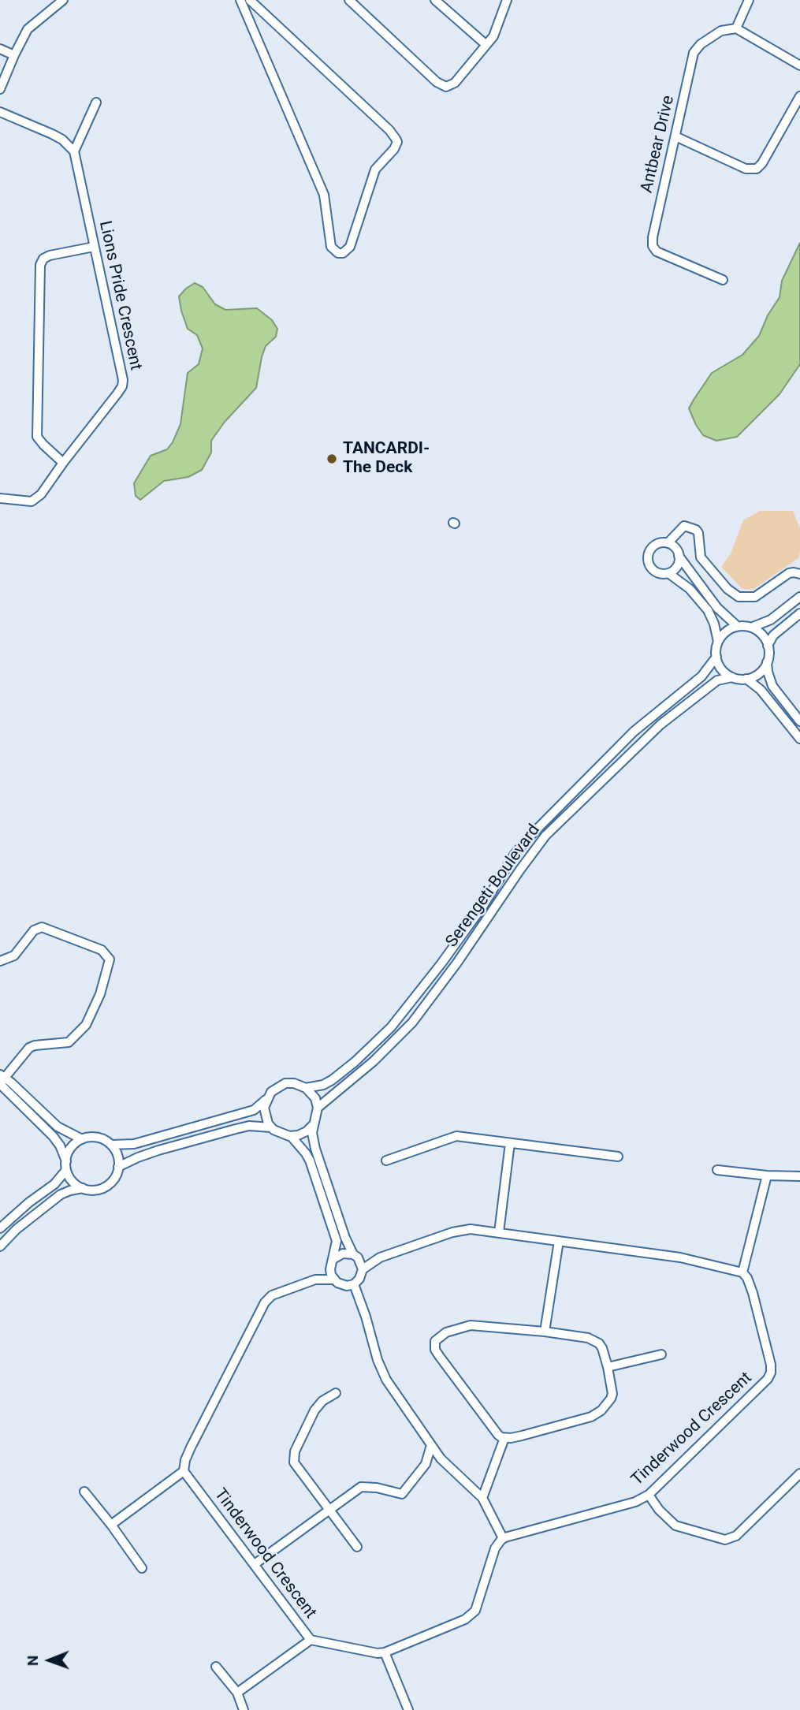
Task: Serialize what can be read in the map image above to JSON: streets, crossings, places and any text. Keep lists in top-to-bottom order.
{
  "streets": {
    "street": [
      "Antbear Drive",
      "Lions Pride Crescent",
      "Serengeti Boulevard",
      "Tinderwood Crescent"
    ]
  },
  "places": ["TANCARDI- The Deck"],
  "north": "left"
}
